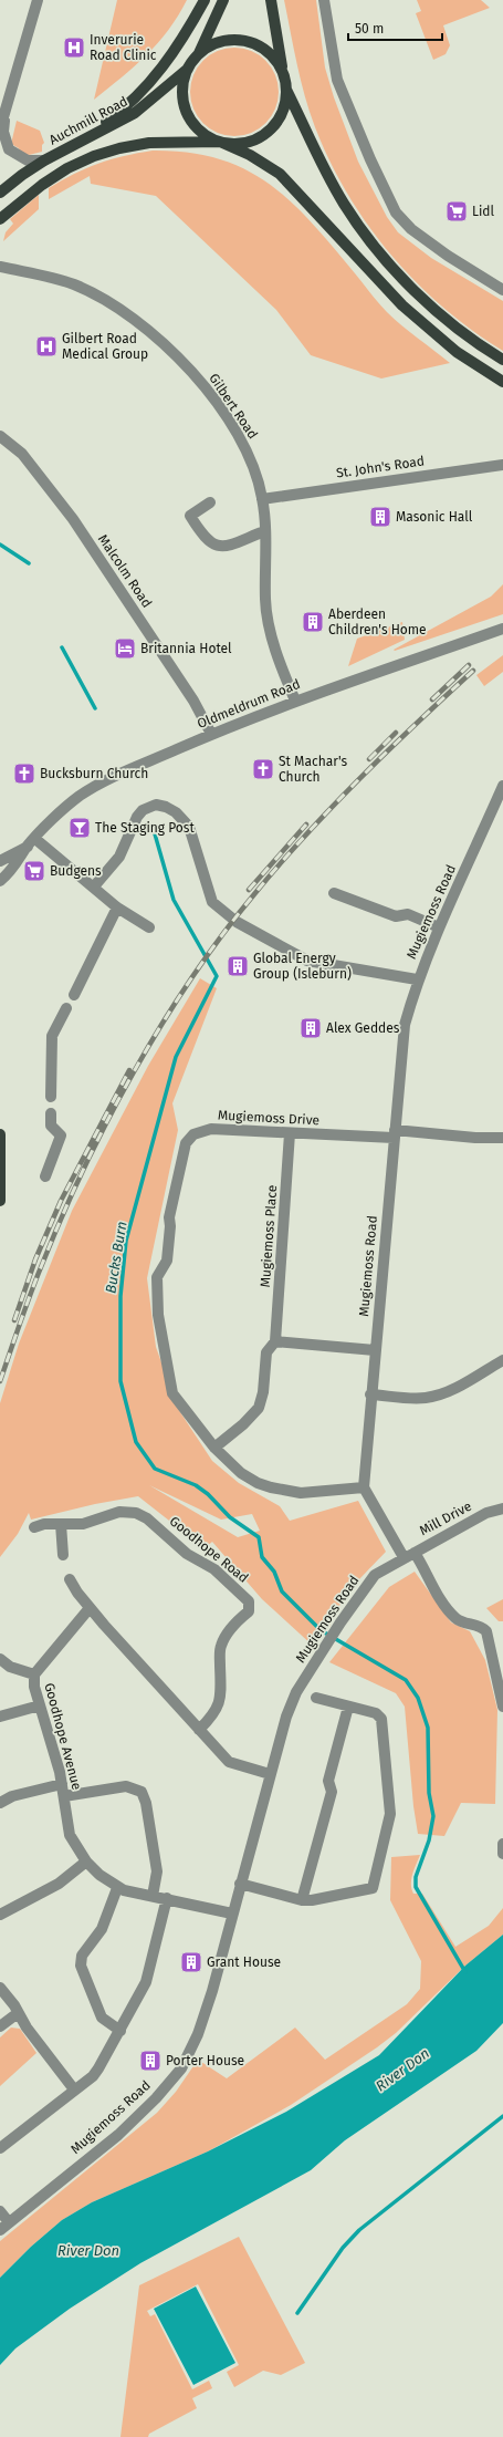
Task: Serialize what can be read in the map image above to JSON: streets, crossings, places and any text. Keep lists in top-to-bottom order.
{
  "streets": {
    "main road": ["Auchmill Road"],
    "street": [
      "Gilbert Road",
      "St. John's Road",
      "Malcolm Road",
      "Oldmeldrum Road",
      "Mugiemoss Road",
      "Mugiemoss Drive",
      "Mugiemoss Place",
      "Mill Drive",
      "Goodhope Road",
      "Goodhope Avenue"
    ]
  },
  "crossings": [
    ["Gilbert Road", "St. John's Road"],
    ["Gilbert Road", "Oldmeldrum Road"],
    ["Malcolm Road", "Oldmeldrum Road"],
    ["Mugiemoss Road", "Mugiemoss Drive"],
    ["Mugiemoss Road", "Mill Drive"],
    ["Mugiemoss Road", "Goodhope Avenue"],
    ["Mugiemoss Drive", "Mugiemoss Place"]
  ],
  "water": ["Bucks Burn", "River Don"],
  "places": {
    "hospital": ["Inverurie Road Clinic", "Gilbert Road Medical Group"],
    "supermarket": ["Lidl", "Budgens"],
    "building": [
      "Masonic Hall",
      "Aberdeen Children's Home",
      "Global Energy Group (Isleburn)",
      "Alex Geddes",
      "Grant House",
      "Porter House"
    ],
    "hotel": ["Britannia Hotel"],
    "church": ["St Machar's Church", "Bucksburn Church"],
    "bar": ["The Staging Post"]
  },
  "scale_bar": "50 m"
}
